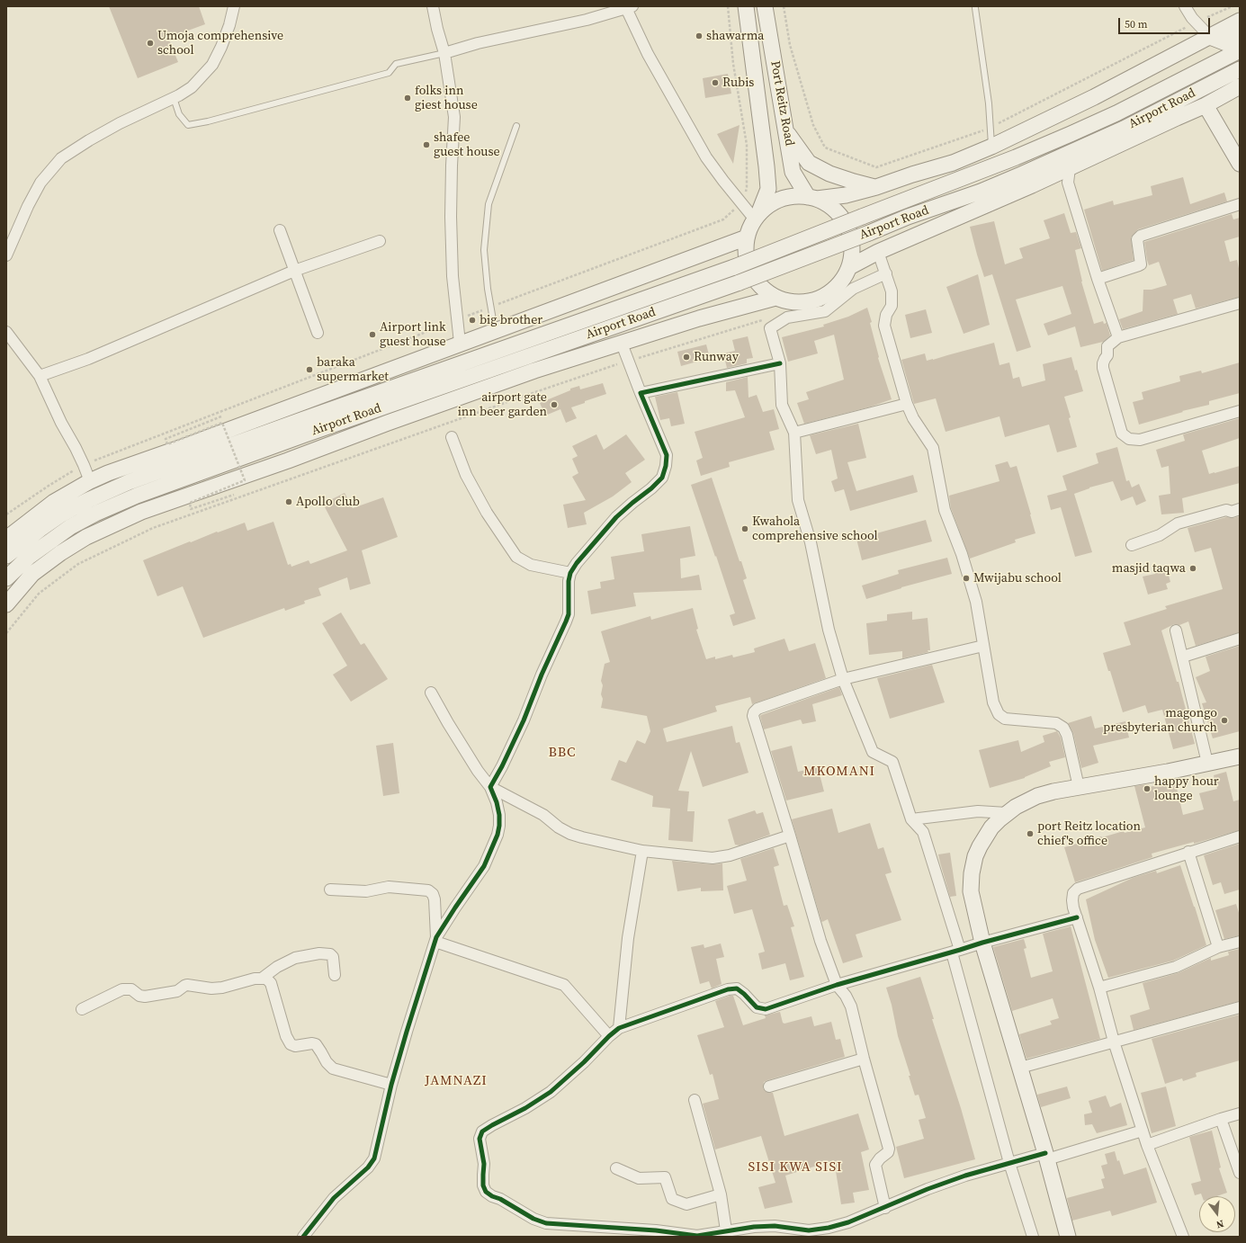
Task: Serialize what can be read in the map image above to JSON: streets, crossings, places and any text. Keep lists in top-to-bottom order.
{
  "streets": {
    "main road": ["Port Reitz Road", "Airport Road"]
  },
  "districts": [
    "BBC",
    "MKOMANI",
    "JAMNAZI",
    "SISI KWA SISI"
  ],
  "places": [
    "shawarma",
    "Umoja comprehensive school",
    "Rubis",
    "folks inn giest house",
    "shafee guest house",
    "big brother",
    "Airport link guest house",
    "Runway",
    "baraka supermarket",
    "airport gate inn beer garden",
    "Apollo club",
    "Kwahola comprehensive school",
    "masjid taqwa",
    "Mwijabu school",
    "magongo presbyterian church",
    "happy hour lounge",
    "port Reitz location chief's office"
  ],
  "scale_bar": "50 m",
  "north": "bottom"
}
